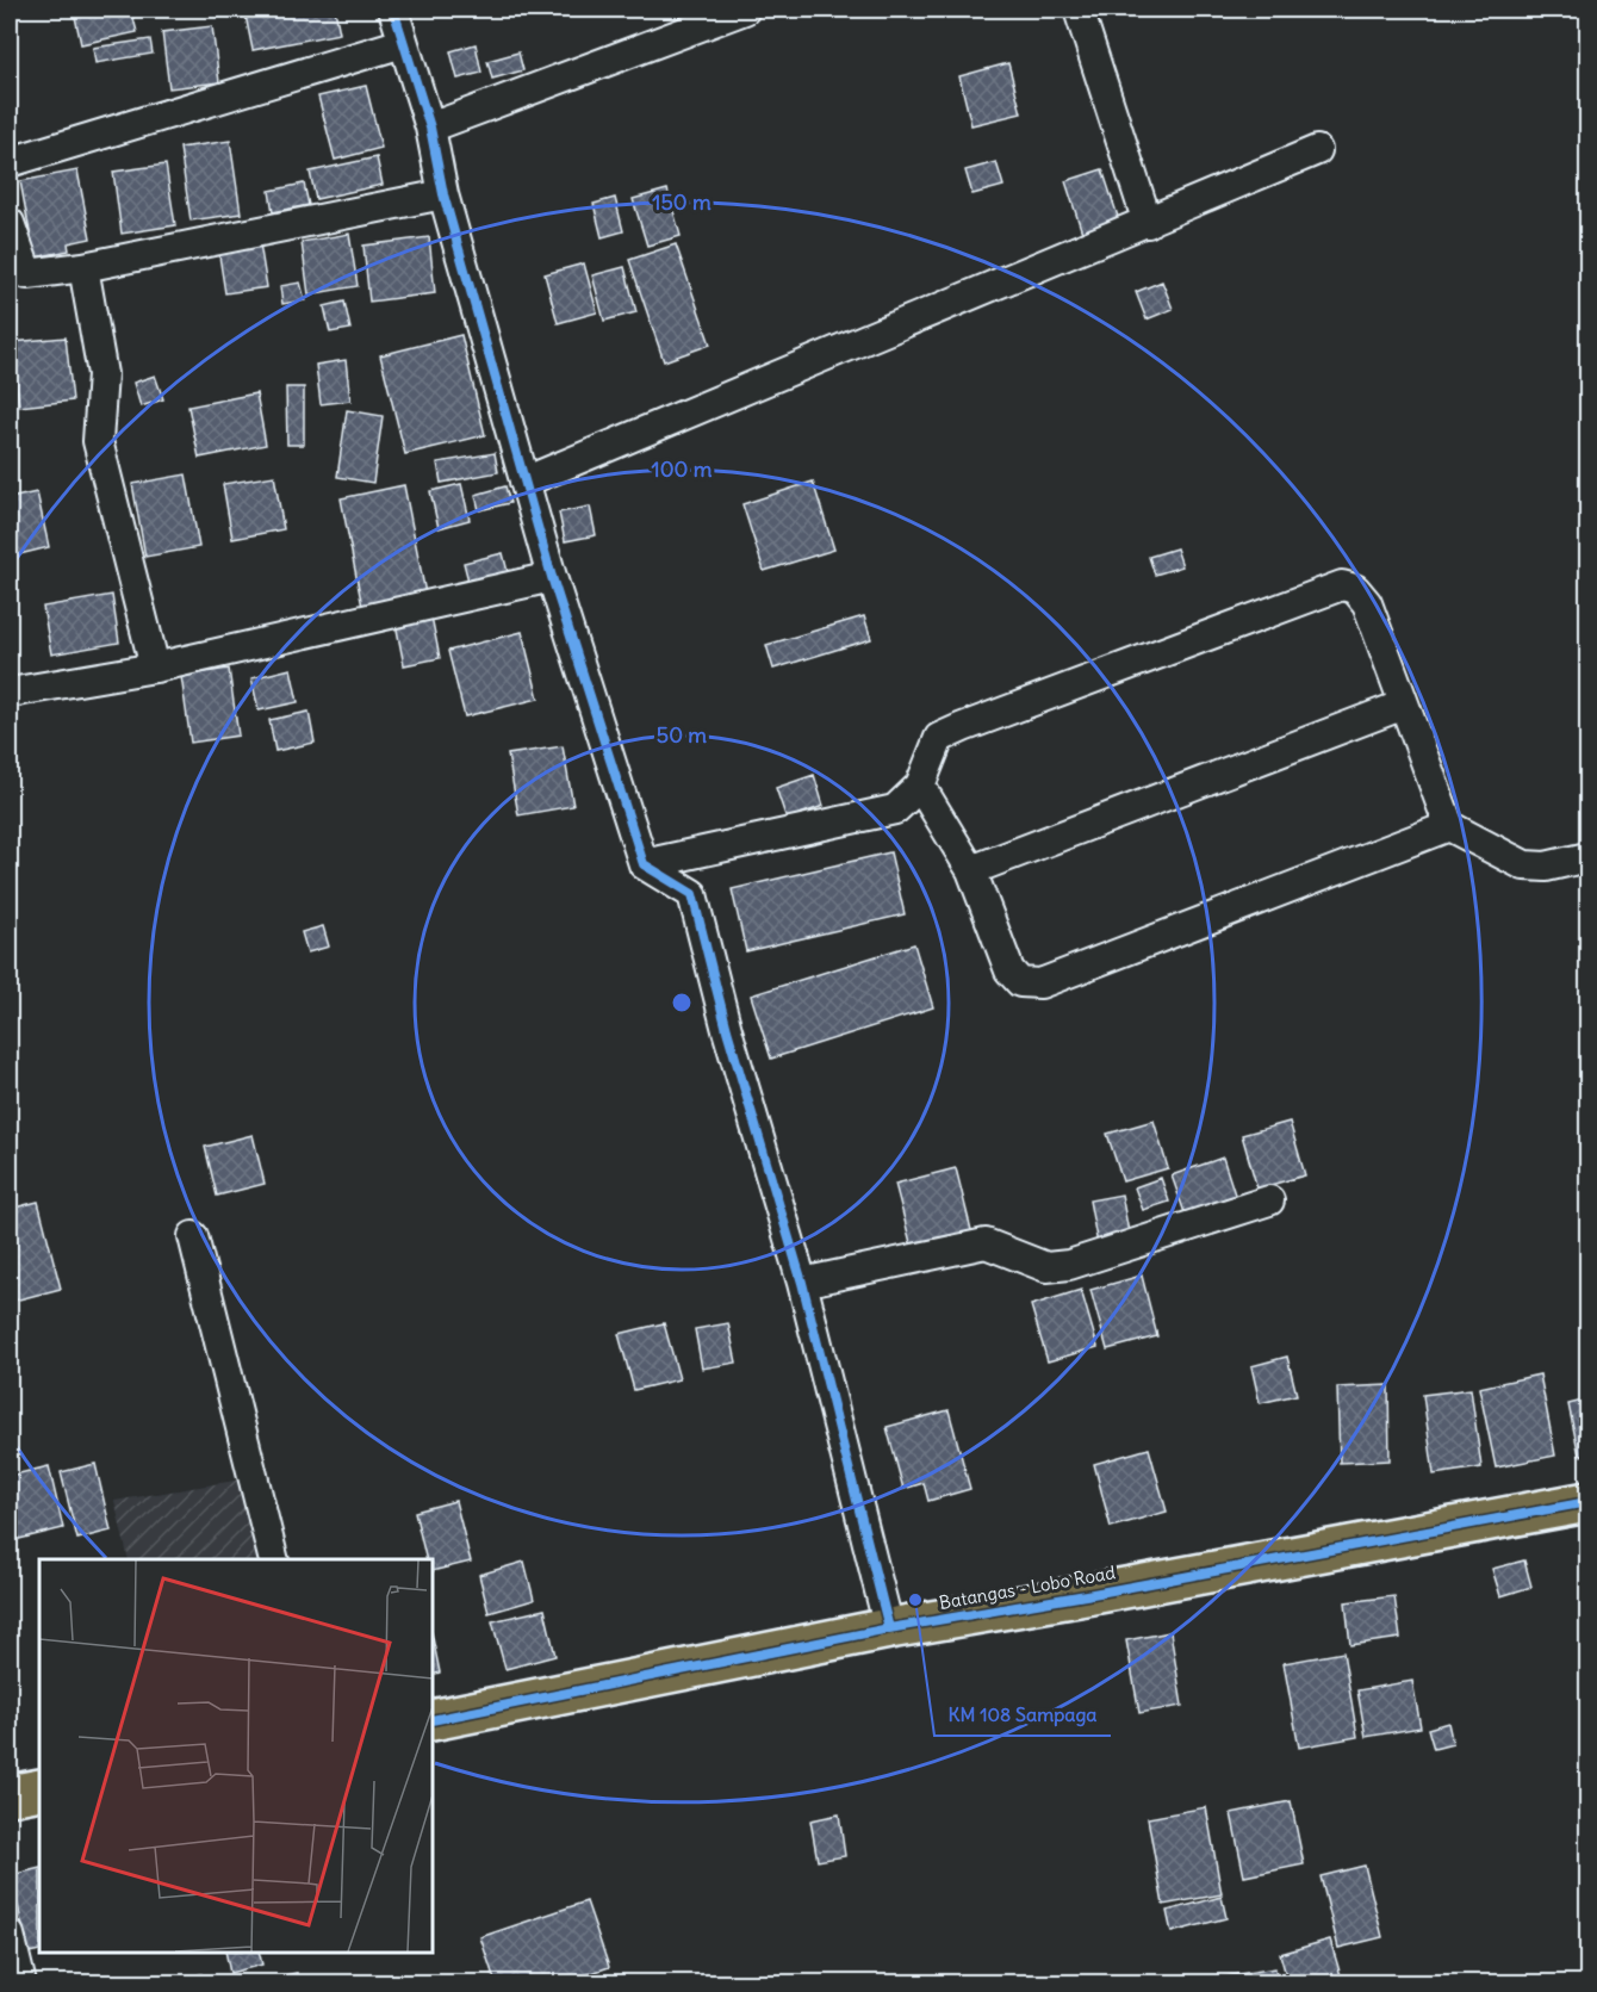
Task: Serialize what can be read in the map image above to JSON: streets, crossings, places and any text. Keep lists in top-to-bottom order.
{
  "streets": {
    "main road": ["Batangas - Lobo Road"]
  },
  "places": ["KM 108 Sampaga"],
  "rings": ["150 m", "100 m", "50 m"]
}
